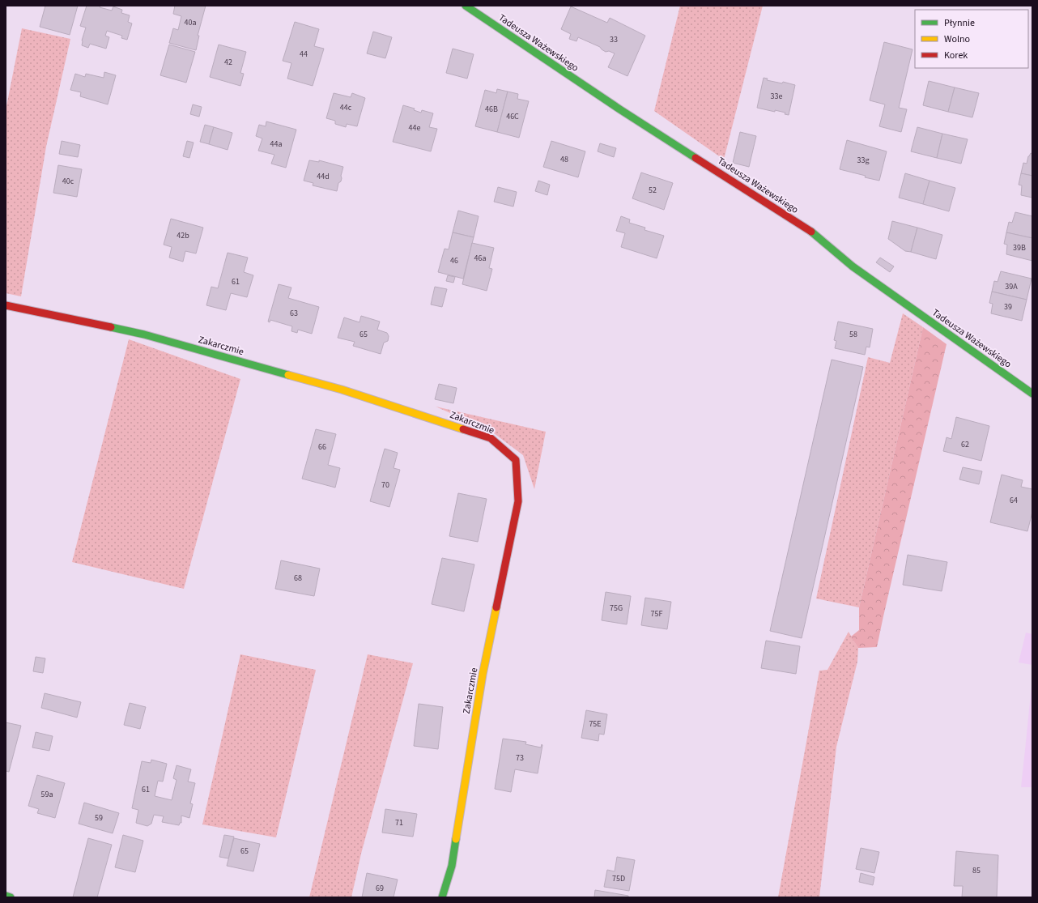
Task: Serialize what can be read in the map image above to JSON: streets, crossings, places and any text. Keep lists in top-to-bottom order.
{
  "streets": {
    "street": ["Tadeusza Ważewskiego", "Zakarczmie"]
  },
  "house_numbers": [
    "40a",
    "33",
    "44",
    "42",
    "33e",
    "44c",
    "46B",
    "46C",
    "44e",
    "44a",
    "48",
    "33g",
    "44d",
    "40c",
    "52",
    "42b",
    "39B",
    "46a",
    "46",
    "61",
    "39A",
    "39",
    "63",
    "65",
    "58",
    "62",
    "66",
    "70",
    "64",
    "68",
    "75G",
    "75F",
    "75E",
    "73",
    "61",
    "59a",
    "59",
    "71",
    "65",
    "85",
    "75D",
    "69"
  ],
  "legend": ["Płynnie", "Wolno", "Korek"]
}
